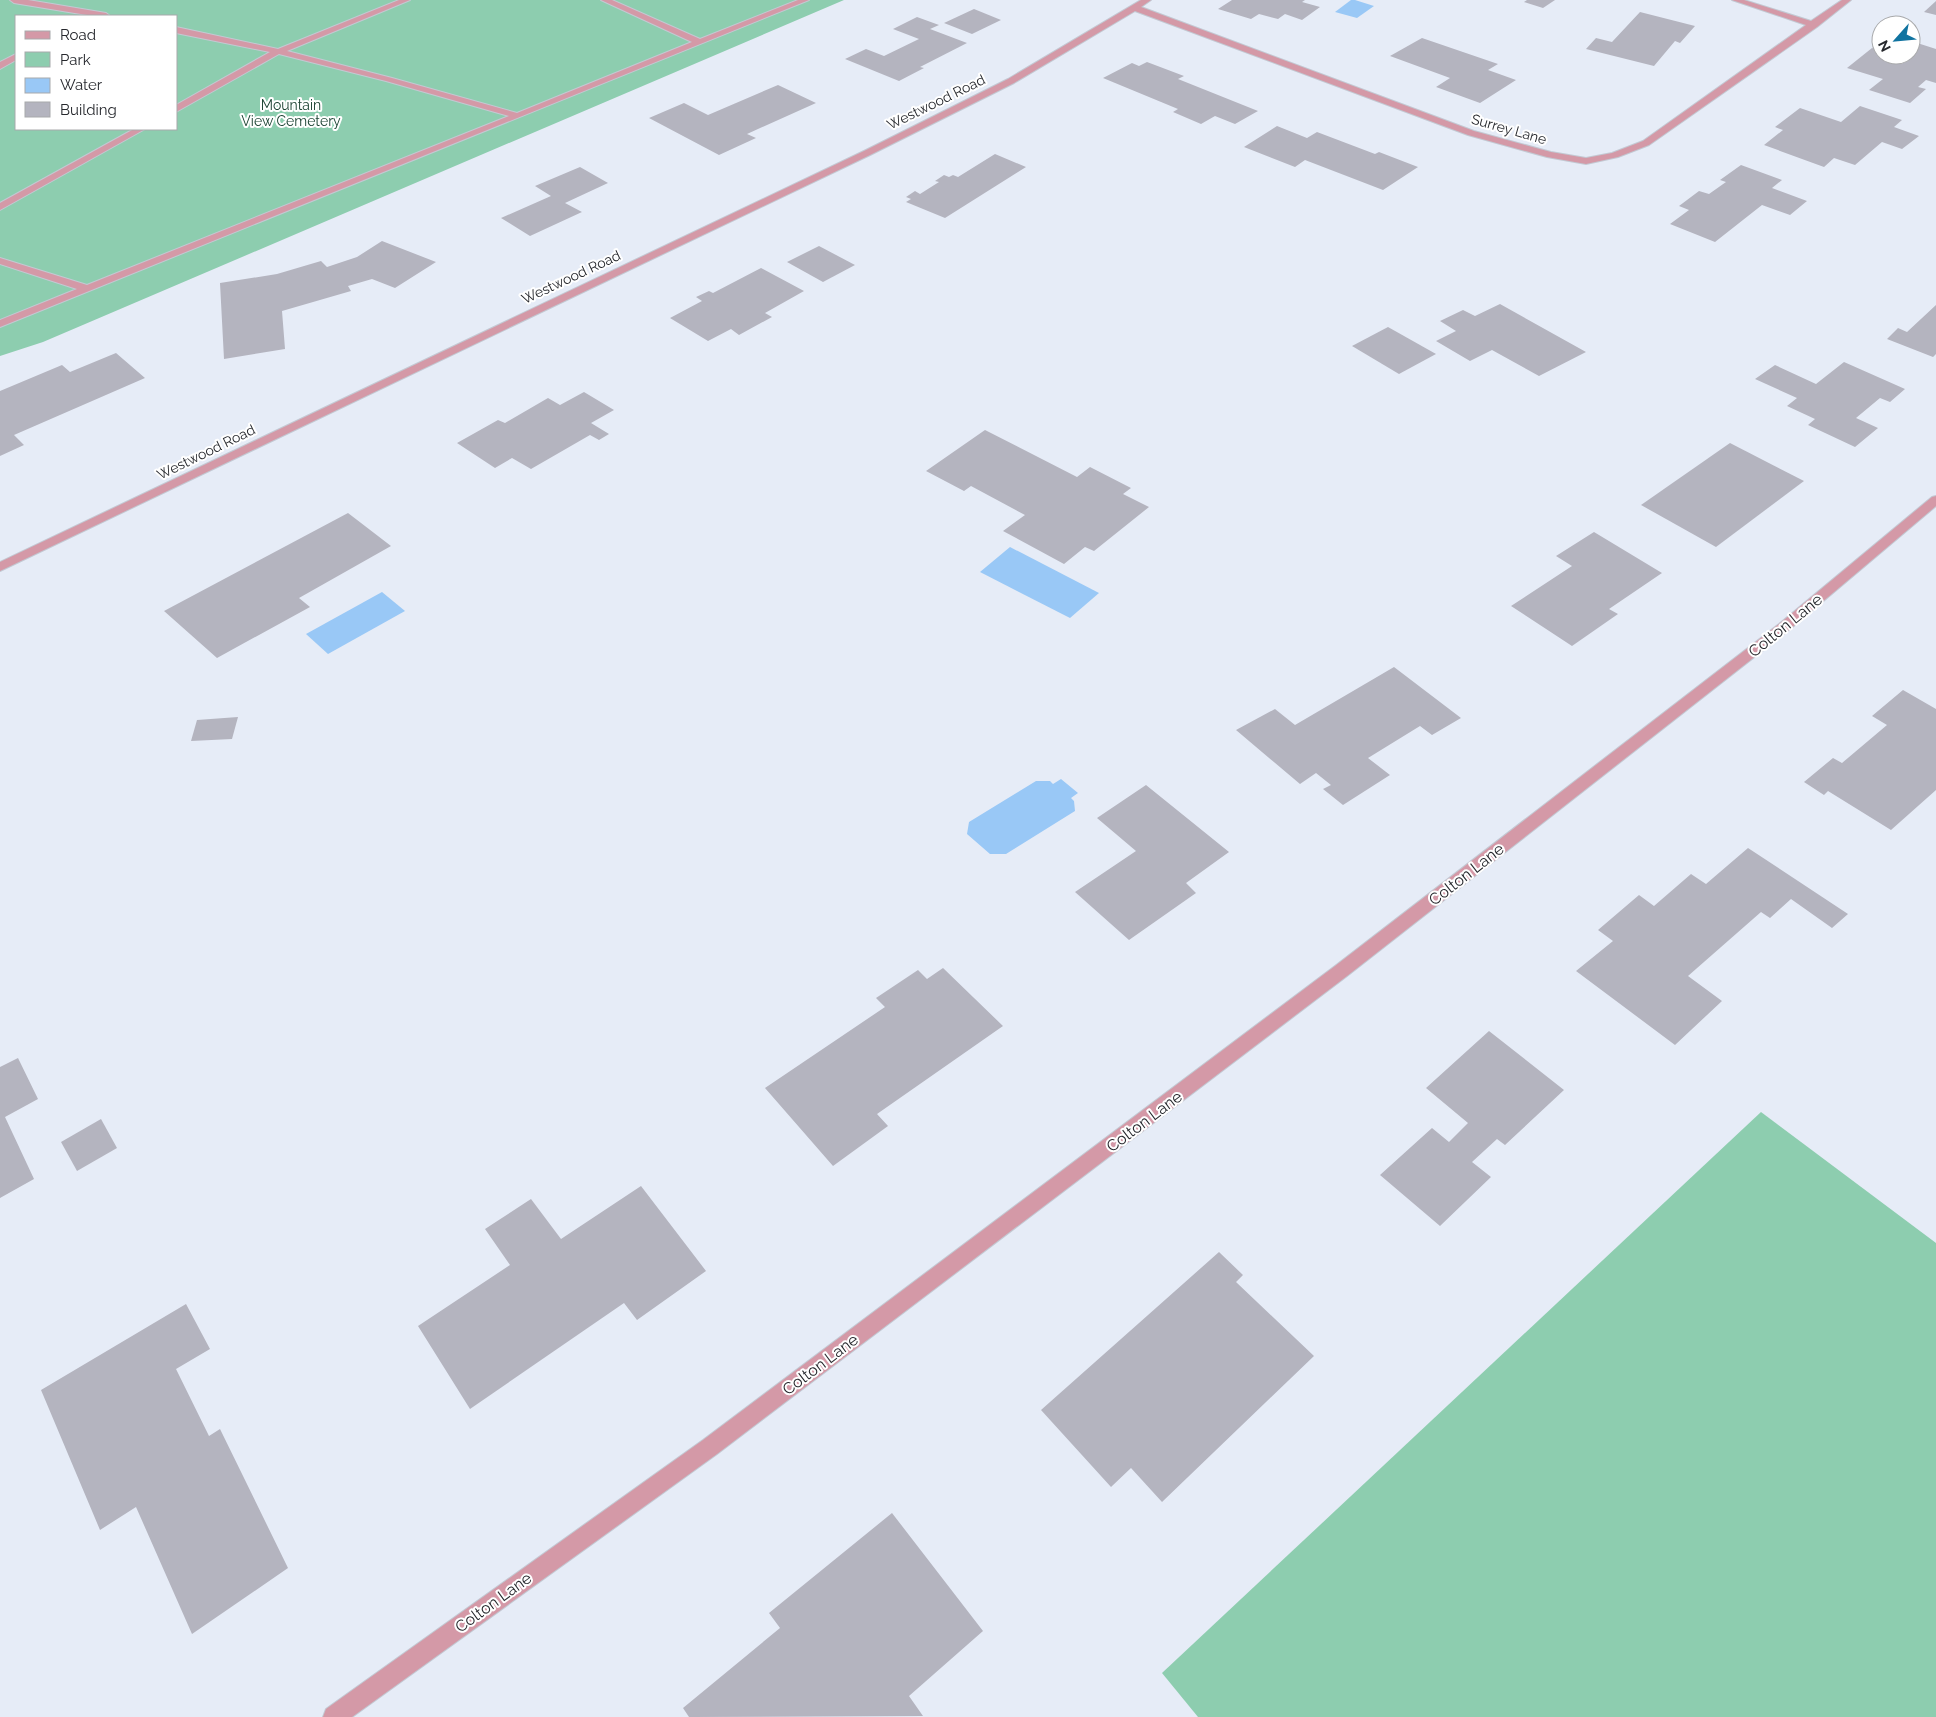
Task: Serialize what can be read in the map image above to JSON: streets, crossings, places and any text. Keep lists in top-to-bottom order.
{
  "streets": {
    "street": ["Westwood Road", "Surrey Lane", "Colton Lane"]
  },
  "crossings": [
    ["Westwood Road", "Surrey Lane"]
  ],
  "parks": ["Mountain View Cemetery"],
  "legend": [
    "Road",
    "Park",
    "Water",
    "Building"
  ],
  "north": "bottom left"
}
